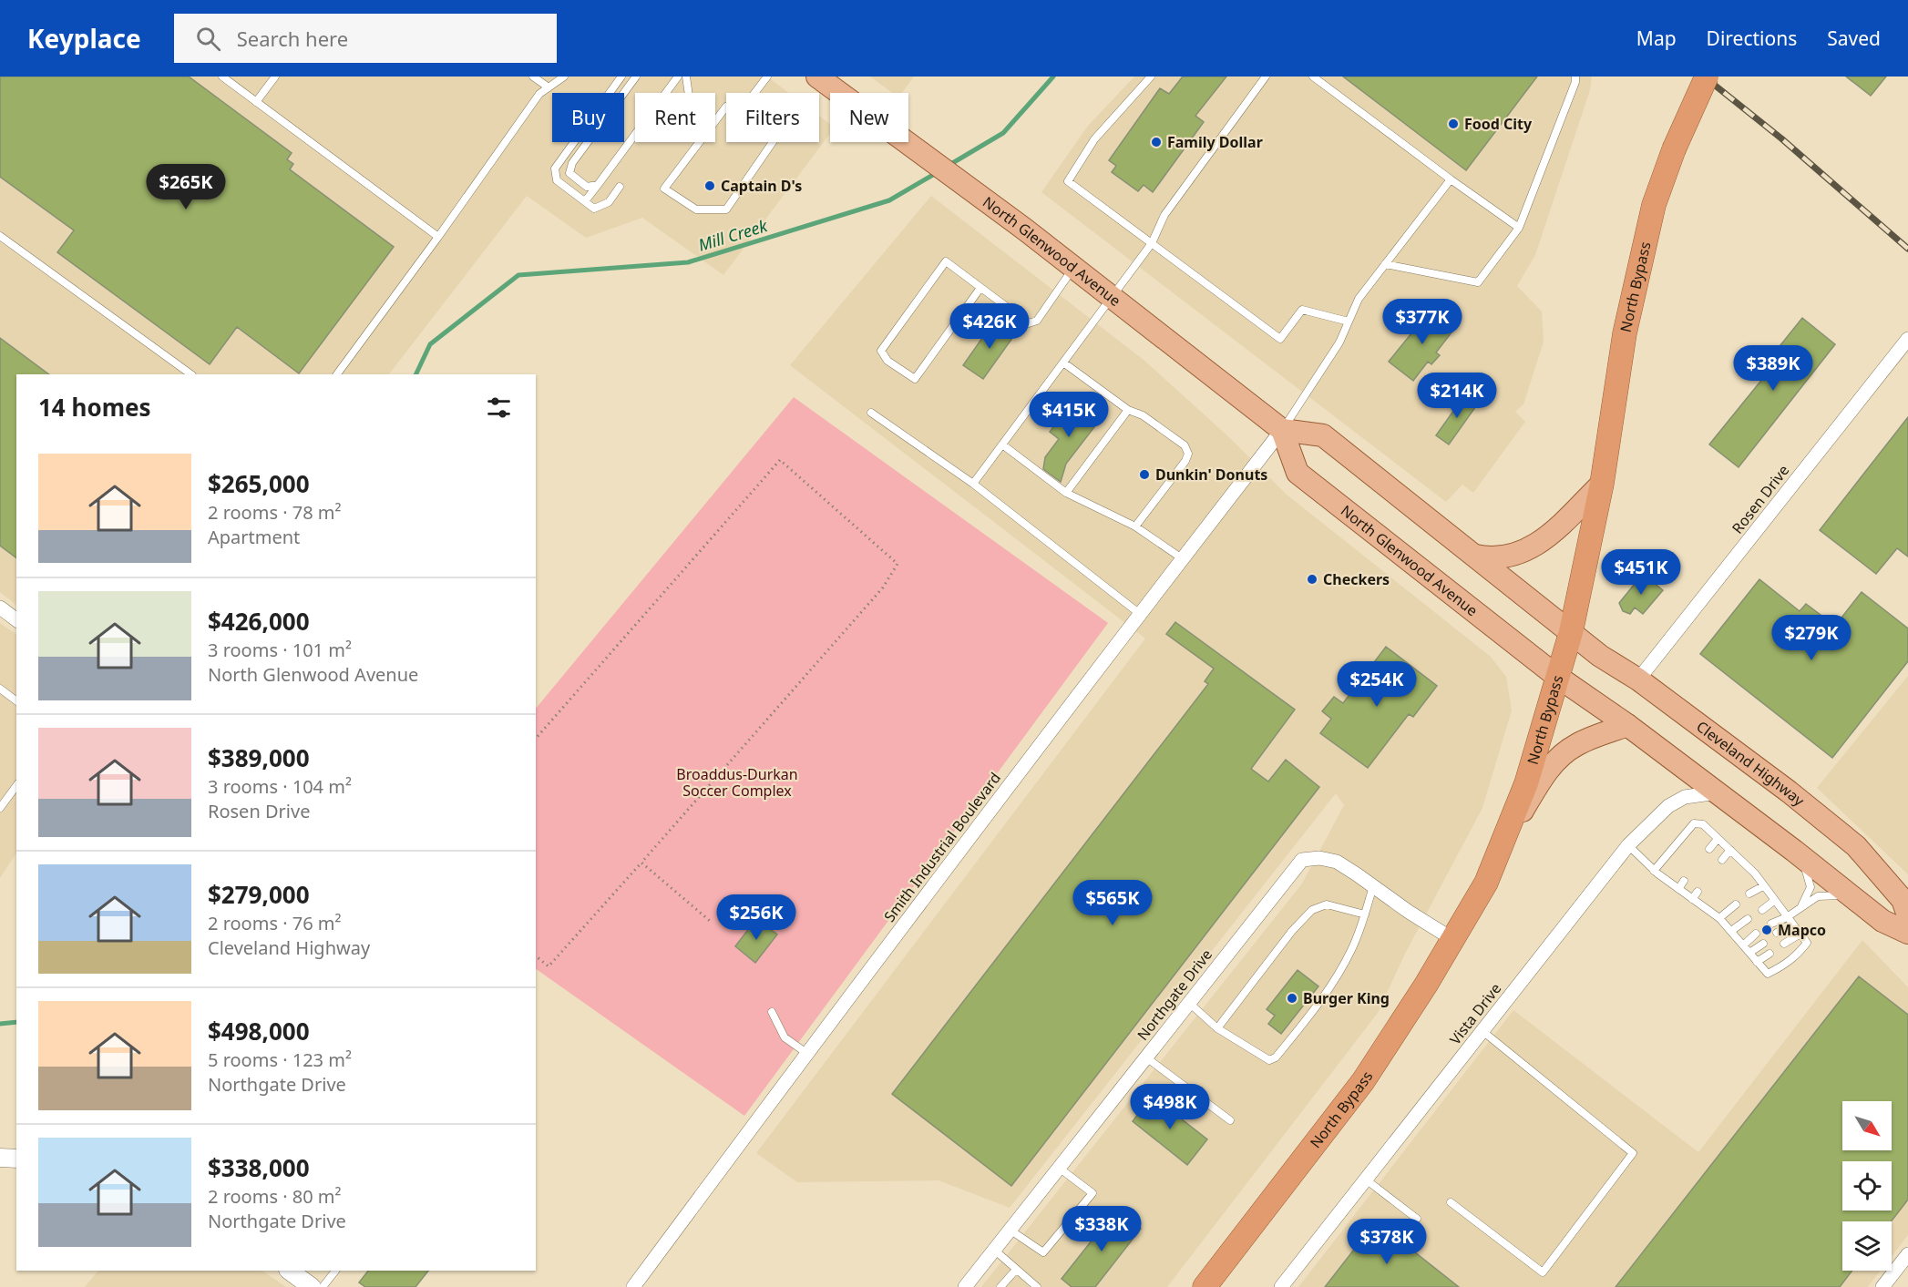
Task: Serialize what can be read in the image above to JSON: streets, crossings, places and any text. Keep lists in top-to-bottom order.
{
  "streets": {
    "highway": ["North Bypass"],
    "main road": ["North Glenwood Avenue", "Cleveland Highway"],
    "street": [
      "Rosen Drive",
      "Smith Industrial Boulevard",
      "Northgate Drive",
      "Vista Drive"
    ]
  },
  "crossings": [
    ["North Glenwood Avenue", "North Bypass"],
    ["North Glenwood Avenue", "Smith Industrial Boulevard"],
    ["North Bypass", "Cleveland Highway"],
    ["North Bypass", "Northgate Drive"],
    ["Rosen Drive", "Cleveland Highway"]
  ],
  "water": ["Mill Creek"],
  "parks": ["Broaddus-Durkan Soccer Complex"],
  "places": [
    "Food City",
    "Family Dollar",
    "Captain D's",
    "Dunkin' Donuts",
    "Checkers",
    "Mapco",
    "Burger King"
  ],
  "north": "bottom right",
  "page": {
    "header": "Keyplace",
    "search": "Search here",
    "nav": ["Map", "Directions", "Saved"],
    "chip": [
      "Buy",
      "Rent",
      "Filters",
      "New"
    ],
    "price": [
      "$265K",
      "$377K",
      "$426K",
      "$389K",
      "$214K",
      "$415K",
      "$451K",
      "$279K",
      "$254K",
      "$565K",
      "$256K",
      "$498K",
      "$338K",
      "$378K"
    ],
    "heading": "14 homes",
    "list": [
      {
        "name": "$265,000",
        "note": "2 rooms · 78 m² · Apartment"
      },
      {
        "name": "$426,000",
        "note": "3 rooms · 101 m² · North Glenwood Avenue"
      },
      {
        "name": "$389,000",
        "note": "3 rooms · 104 m² · Rosen Drive"
      },
      {
        "name": "$279,000",
        "note": "2 rooms · 76 m² · Cleveland Highway"
      },
      {
        "name": "$498,000",
        "note": "5 rooms · 123 m² · Northgate Drive"
      },
      {
        "name": "$338,000",
        "note": "2 rooms · 80 m² · Northgate Drive"
      }
    ]
  }
}
